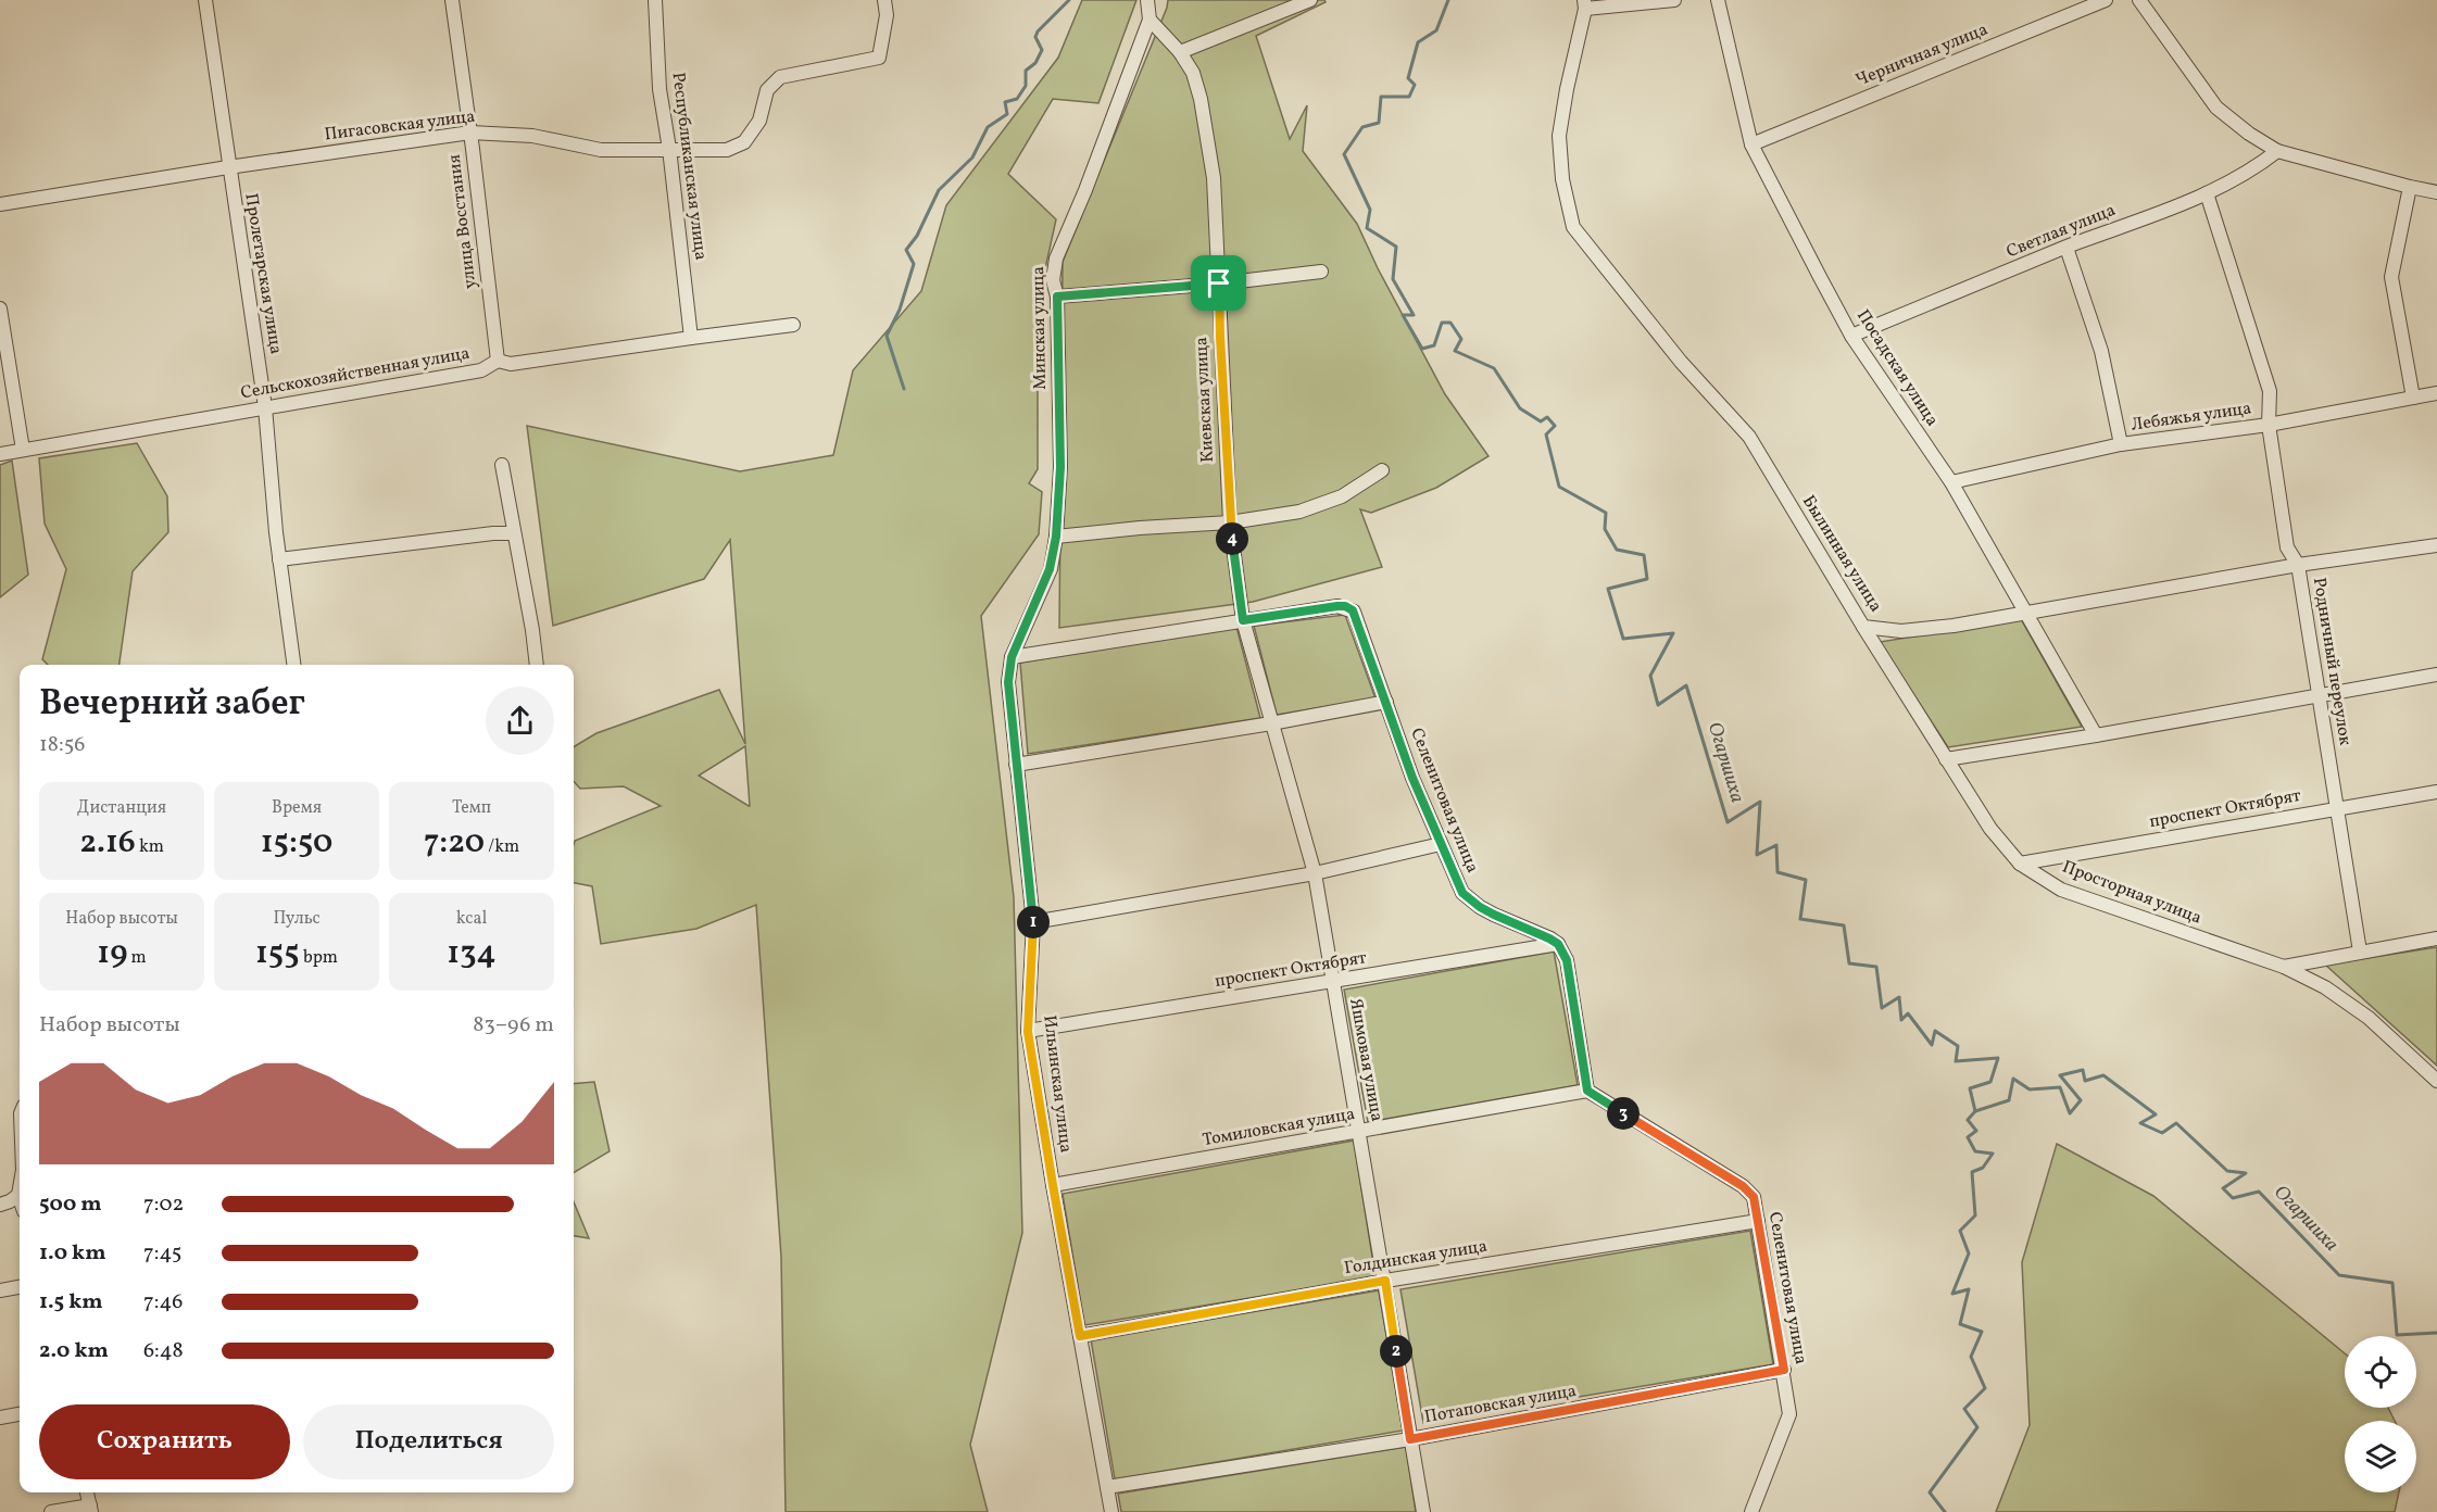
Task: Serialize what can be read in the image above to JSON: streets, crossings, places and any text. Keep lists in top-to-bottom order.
{
  "streets": {
    "street": [
      "Черничная улица",
      "Пигасовская улица",
      "Республиканская улица",
      "улица Восстания",
      "Светлая улица",
      "Пролетарская улица",
      "Минская улица",
      "Посадская улица",
      "Сельскохозяйственная улица",
      "Киевская улица",
      "Лебяжья улица",
      "Былинная улица",
      "Родничный переулок",
      "Селенитовая улица",
      "проспект Октябрят",
      "Просторная улица",
      "Яшмовая улица",
      "Ильинская улица",
      "Томиловская улица",
      "Голдинская улица",
      "Потаповская улица"
    ]
  },
  "crossings": [
    ["Черничная улица", "Посадская улица"],
    ["Пигасовская улица", "Республиканская улица"],
    ["Пигасовская улица", "улица Восстания"],
    ["Пигасовская улица", "Пролетарская улица"],
    ["Республиканская улица", "Сельскохозяйственная улица"],
    ["улица Восстания", "Сельскохозяйственная улица"],
    ["Светлая улица", "Посадская улица"],
    ["Светлая улица", "Родничный переулок"],
    ["Пролетарская улица", "Сельскохозяйственная улица"],
    ["Минская улица", "Киевская улица"],
    ["Минская улица", "Ильинская улица"],
    ["Посадская улица", "Лебяжья улица"],
    ["Посадская улица", "Былинная улица"],
    ["Киевская улица", "Селенитовая улица"],
    ["Киевская улица", "Яшмовая улица"],
    ["Лебяжья улица", "Родничный переулок"],
    ["Былинная улица", "Родничный переулок"],
    ["Былинная улица", "Просторная улица"],
    ["Родничный переулок", "проспект Октябрят"],
    ["Селенитовая улица", "проспект Октябрят"],
    ["Селенитовая улица", "Яшмовая улица"],
    ["Селенитовая улица", "Томиловская улица"],
    ["Селенитовая улица", "Голдинская улица"],
    ["Селенитовая улица", "Потаповская улица"],
    ["проспект Октябрят", "Просторная улица"],
    ["проспект Октябрят", "Яшмовая улица"],
    ["проспект Октябрят", "Ильинская улица"],
    ["Яшмовая улица", "Томиловская улица"],
    ["Яшмовая улица", "Голдинская улица"],
    ["Яшмовая улица", "Потаповская улица"],
    ["Ильинская улица", "Томиловская улица"],
    ["Ильинская улица", "Голдинская улица"],
    ["Ильинская улица", "Потаповская улица"]
  ],
  "water": ["Огаршиха"],
  "page": {
    "pins": [
      "4",
      "1",
      "3",
      "2"
    ],
    "heading": ["Вечерний забег", "18:56"],
    "stats": [
      ["Дистанция", "2.16 km"],
      ["Время", "15:50"],
      ["Темп", "7:20 /km"],
      ["Набор высоты", "19 m"],
      ["Пульс", "155 bpm"],
      ["kcal", "134"]
    ],
    "chart": ["Набор высоты", "83–96 m"],
    "list": [
      {
        "name": "500 m",
        "note": "7:02"
      },
      {
        "name": "1.0 km",
        "note": "7:45"
      },
      {
        "name": "1.5 km",
        "note": "7:46"
      },
      {
        "name": "2.0 km",
        "note": "6:48"
      }
    ],
    "buttons": ["Сохранить", "Поделиться"]
  }
}
